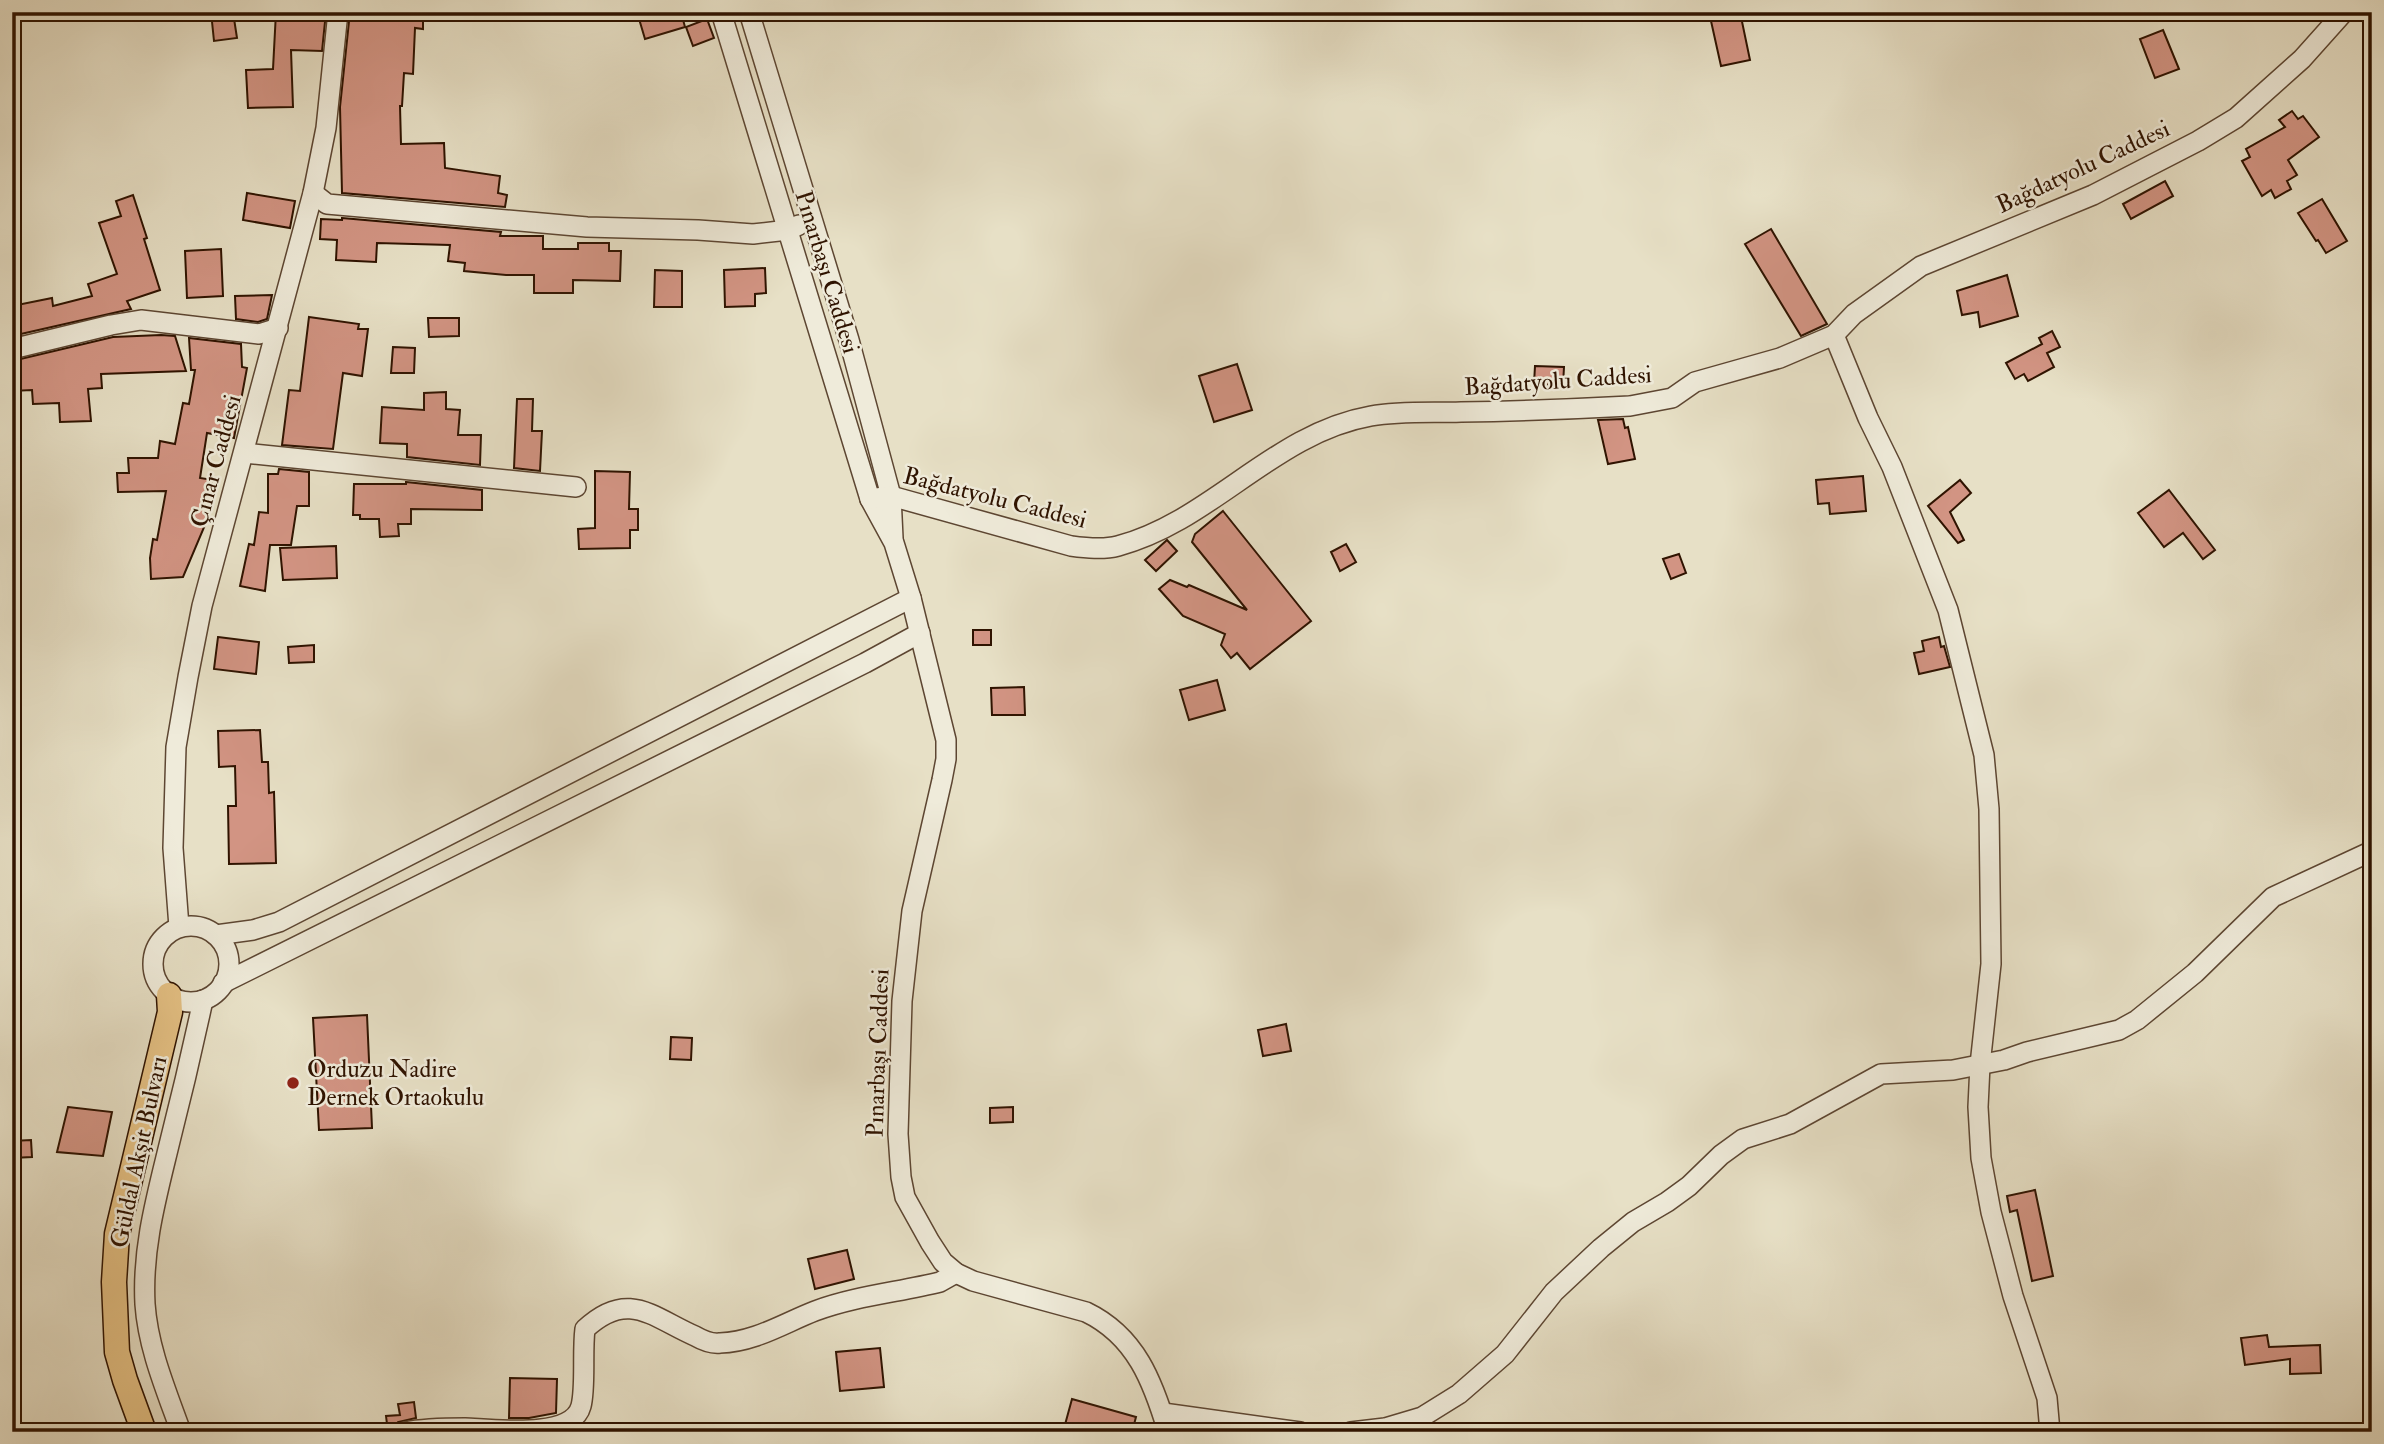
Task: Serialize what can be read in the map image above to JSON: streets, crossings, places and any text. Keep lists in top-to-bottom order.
{
  "streets": {
    "main road": ["Güldal Akşit Bulvarı"],
    "street": ["Bağdatyolu Caddesi", "Pınarbaşı Caddesi", "Çınar Caddesi"]
  },
  "crossings": [
    ["Bağdatyolu Caddesi", "Pınarbaşı Caddesi"],
    ["Çınar Caddesi", "Güldal Akşit Bulvarı"]
  ],
  "places": ["Orduzu Nadire Dernek Ortaokulu"]
}
